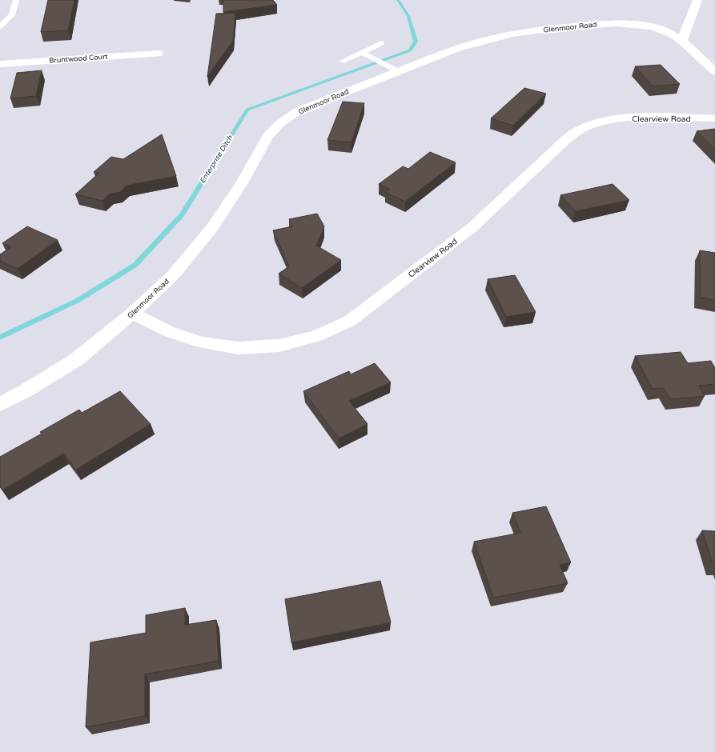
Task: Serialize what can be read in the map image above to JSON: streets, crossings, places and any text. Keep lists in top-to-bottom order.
{
  "streets": {
    "street": ["Glenmoor Road", "Bruntwood Court", "Clearview Road"]
  },
  "crossings": [
    ["Glenmoor Road", "Clearview Road"]
  ],
  "water": ["Enterprise Ditch"]
}
